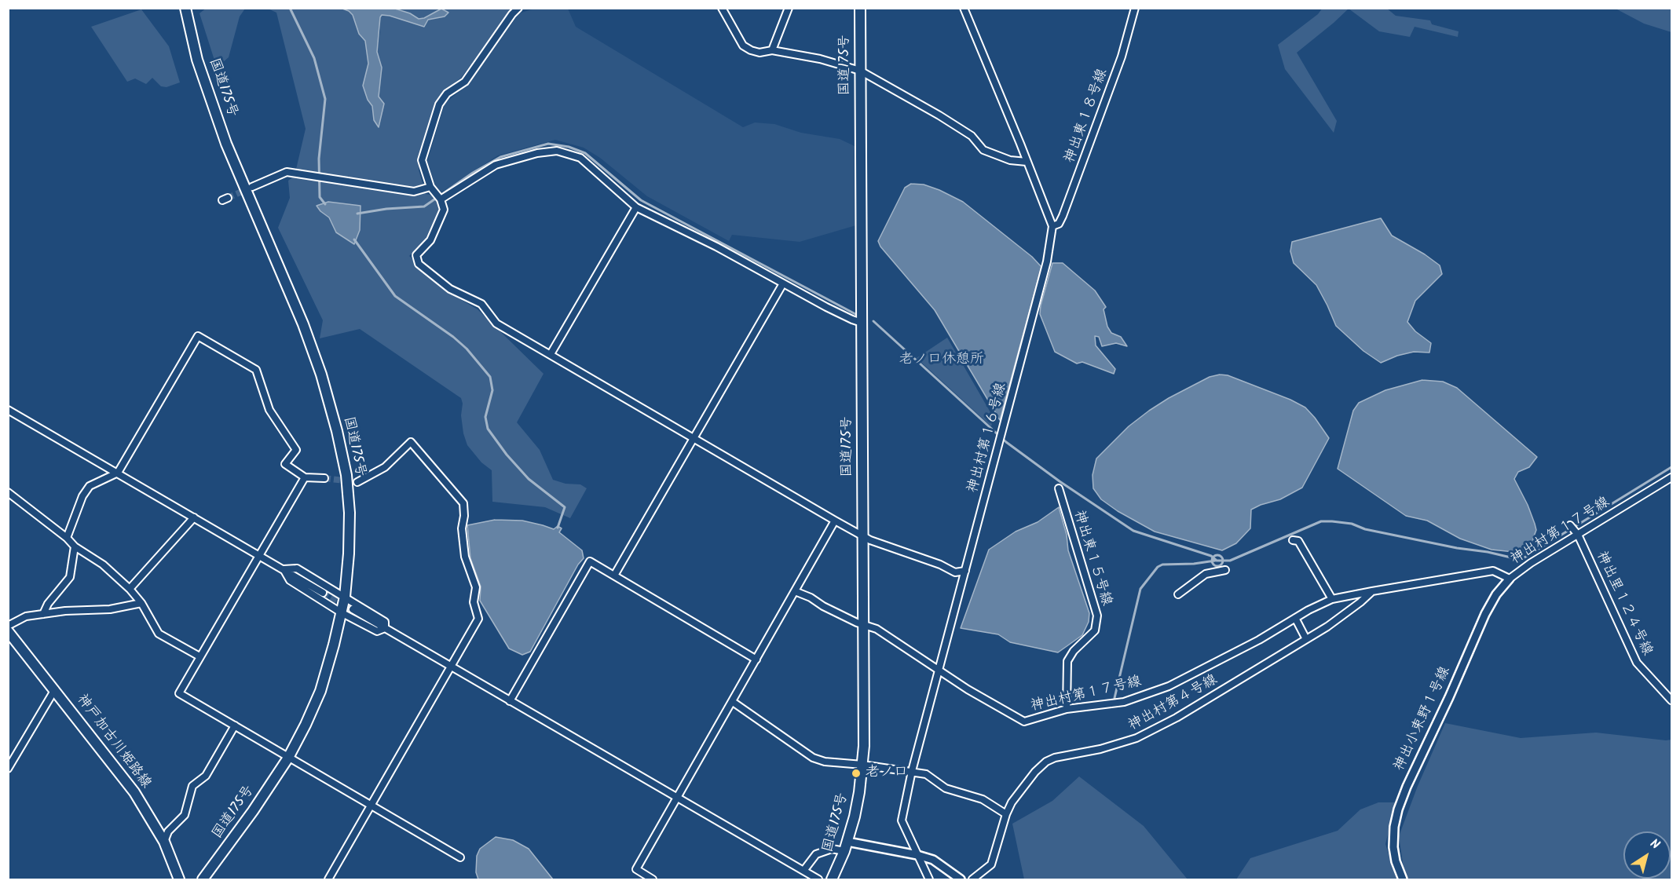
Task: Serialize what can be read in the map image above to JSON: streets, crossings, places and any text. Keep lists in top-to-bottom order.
{
  "streets": {
    "main road": ["国道175号", "神戸加古川姫路線"],
    "street": [
      "神出東１８号線",
      "神出村第１６号線",
      "神出村第１７号線",
      "神出東１５号線",
      "神出里１２４号線",
      "神出村第４号線",
      "神出小束野１号線"
    ]
  },
  "crossings": [
    ["国道175号", "神出村第１７号線"],
    ["神出東１８号線", "神出村第１６号線"],
    ["神出村第１６号線", "神出村第１７号線"],
    ["神出村第１７号線", "神出東１５号線"],
    ["神出村第１７号線", "神出里１２４号線"],
    ["神出村第１７号線", "神出村第４号線"],
    ["神出村第１７号線", "神出小束野１号線"]
  ],
  "parks": ["老ノ口休憩所"],
  "places": ["老ノ口"],
  "north": "top right"
}
